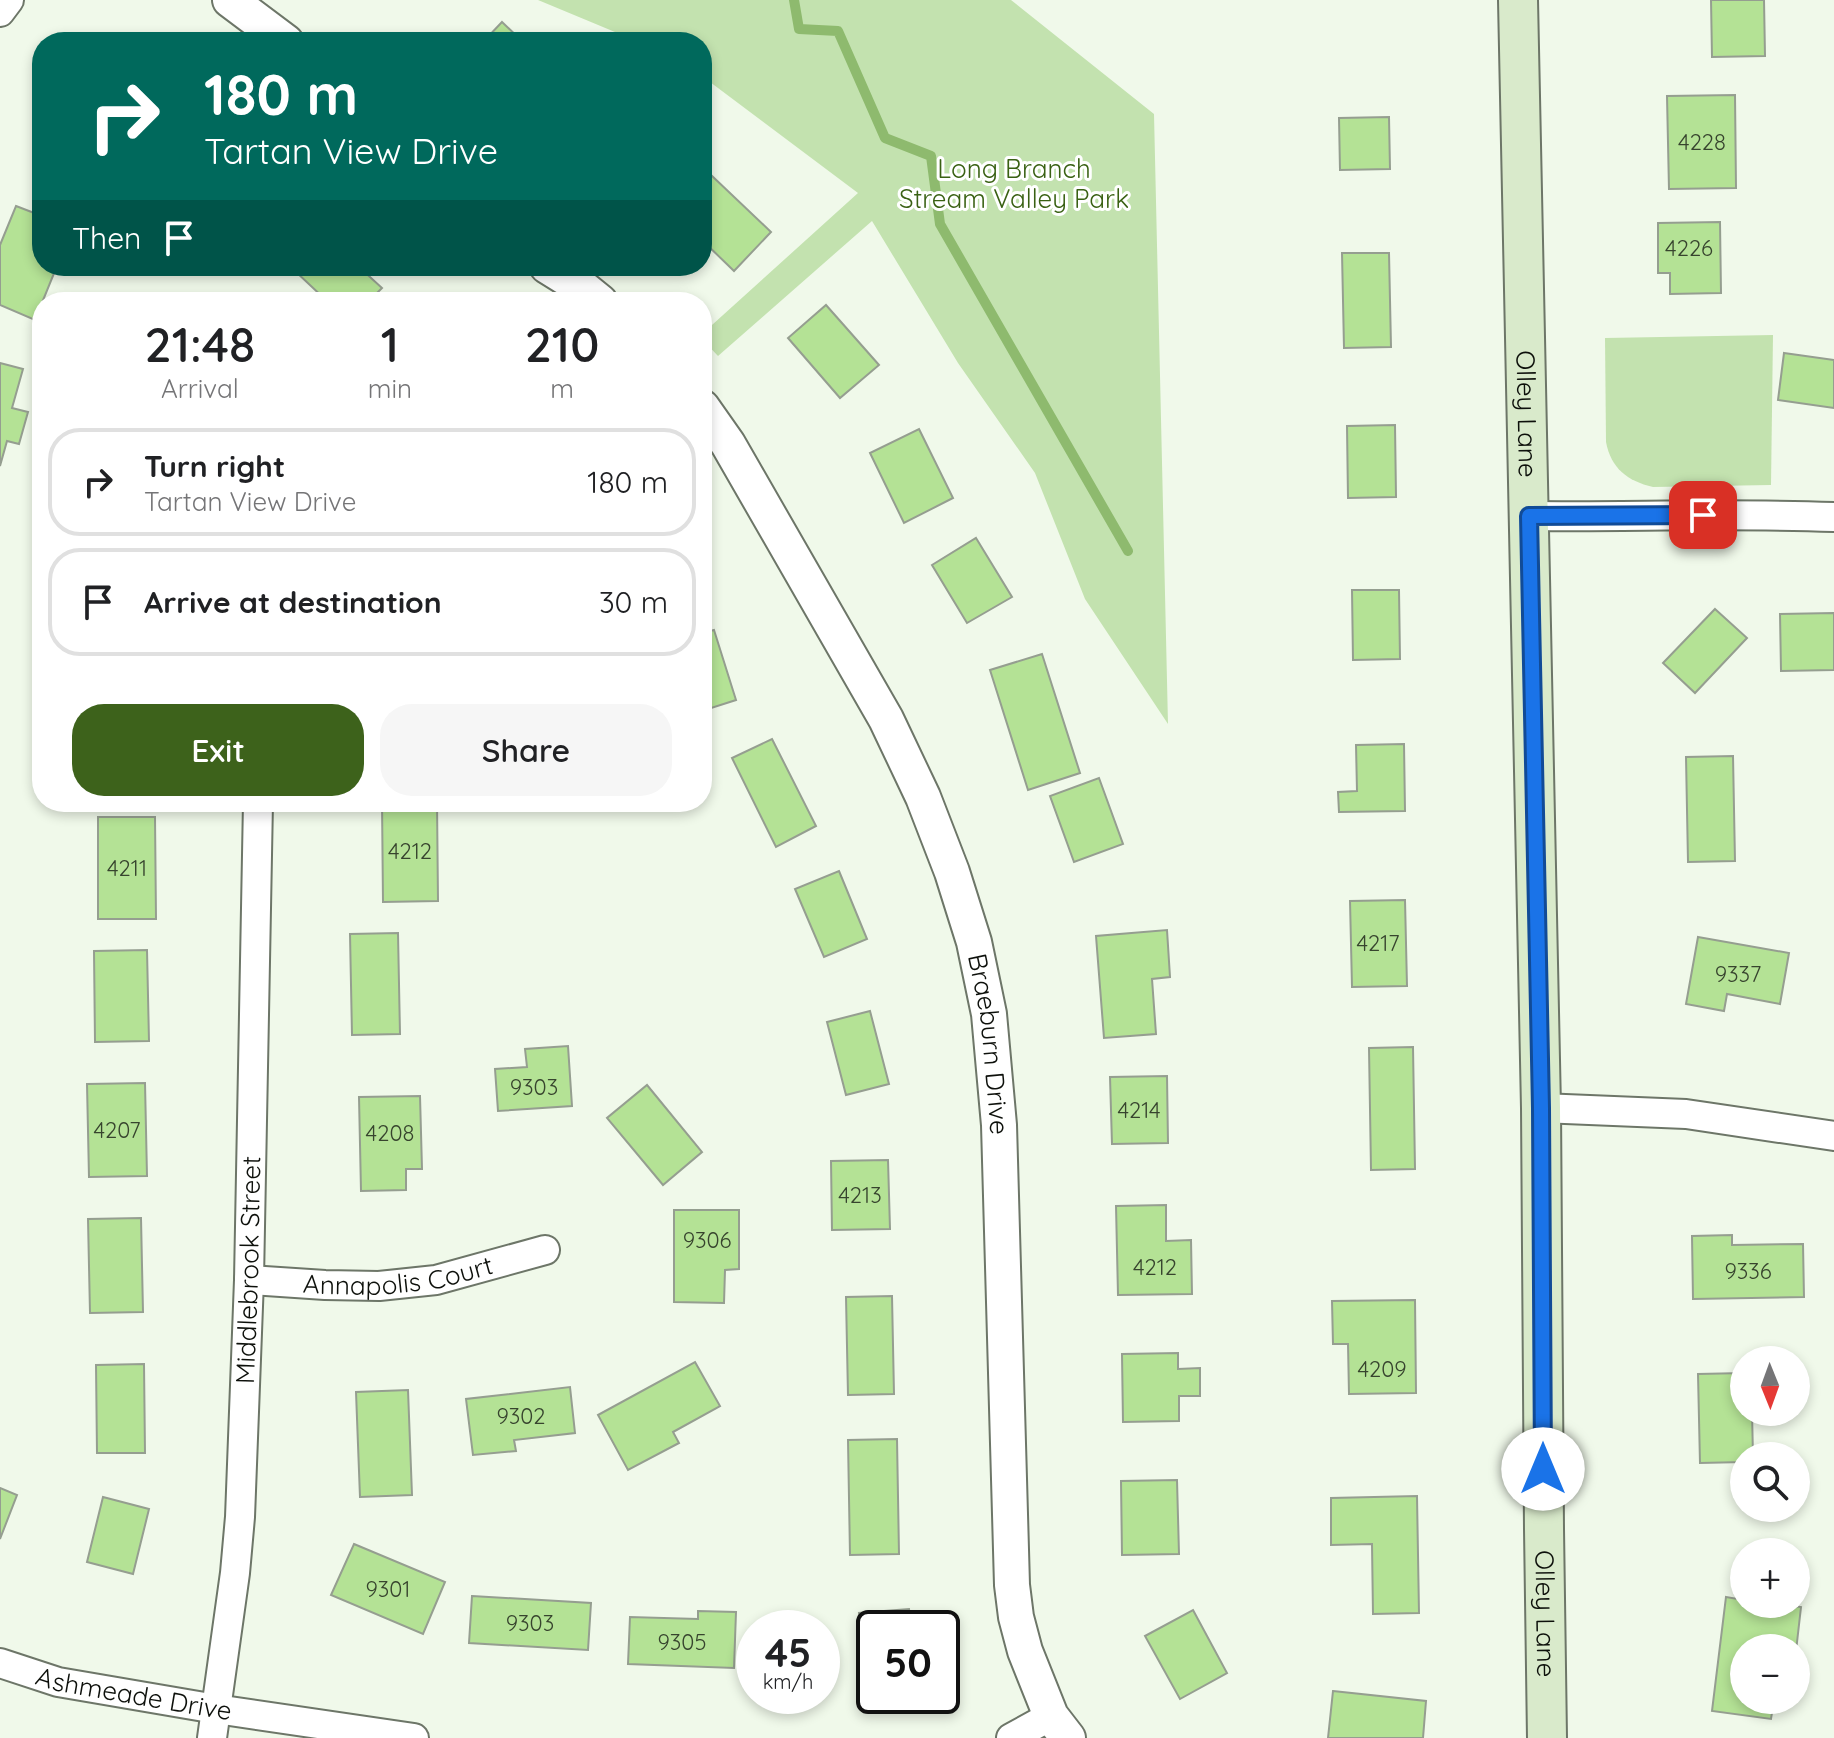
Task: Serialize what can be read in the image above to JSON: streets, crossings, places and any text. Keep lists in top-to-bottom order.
{
  "streets": {
    "main road": ["Olley Lane"],
    "street": [
      "Braeburn Drive",
      "Middlebrook Street",
      "Annapolis Court",
      "Ashmeade Drive"
    ]
  },
  "crossings": [
    ["Middlebrook Street", "Annapolis Court"],
    ["Middlebrook Street", "Ashmeade Drive"]
  ],
  "parks": ["Long Branch Stream Valley Park"],
  "house_numbers": [
    "4228",
    "4226",
    "4212",
    "4211",
    "4217",
    "9337",
    "9303",
    "4214",
    "4207",
    "4208",
    "4213",
    "9306",
    "4212",
    "9336",
    "4209",
    "9302",
    "9301",
    "9303",
    "9305"
  ],
  "north": "bottom",
  "page": {
    "turn": ["180 m", "Tartan View Drive"],
    "then": "Then",
    "eta": [
      "21:48",
      "Arrival",
      "1",
      "min",
      "210",
      "m"
    ],
    "list": [
      {
        "name": "Turn right",
        "note": "Tartan View Drive",
        "value": "180 m"
      },
      {
        "name": "Arrive at destination",
        "value": "30 m"
      }
    ],
    "buttons": ["Exit", "Share"],
    "map_buttons": ["+", "−"],
    "speed": "45 km/h",
    "limit": "50"
  }
}
